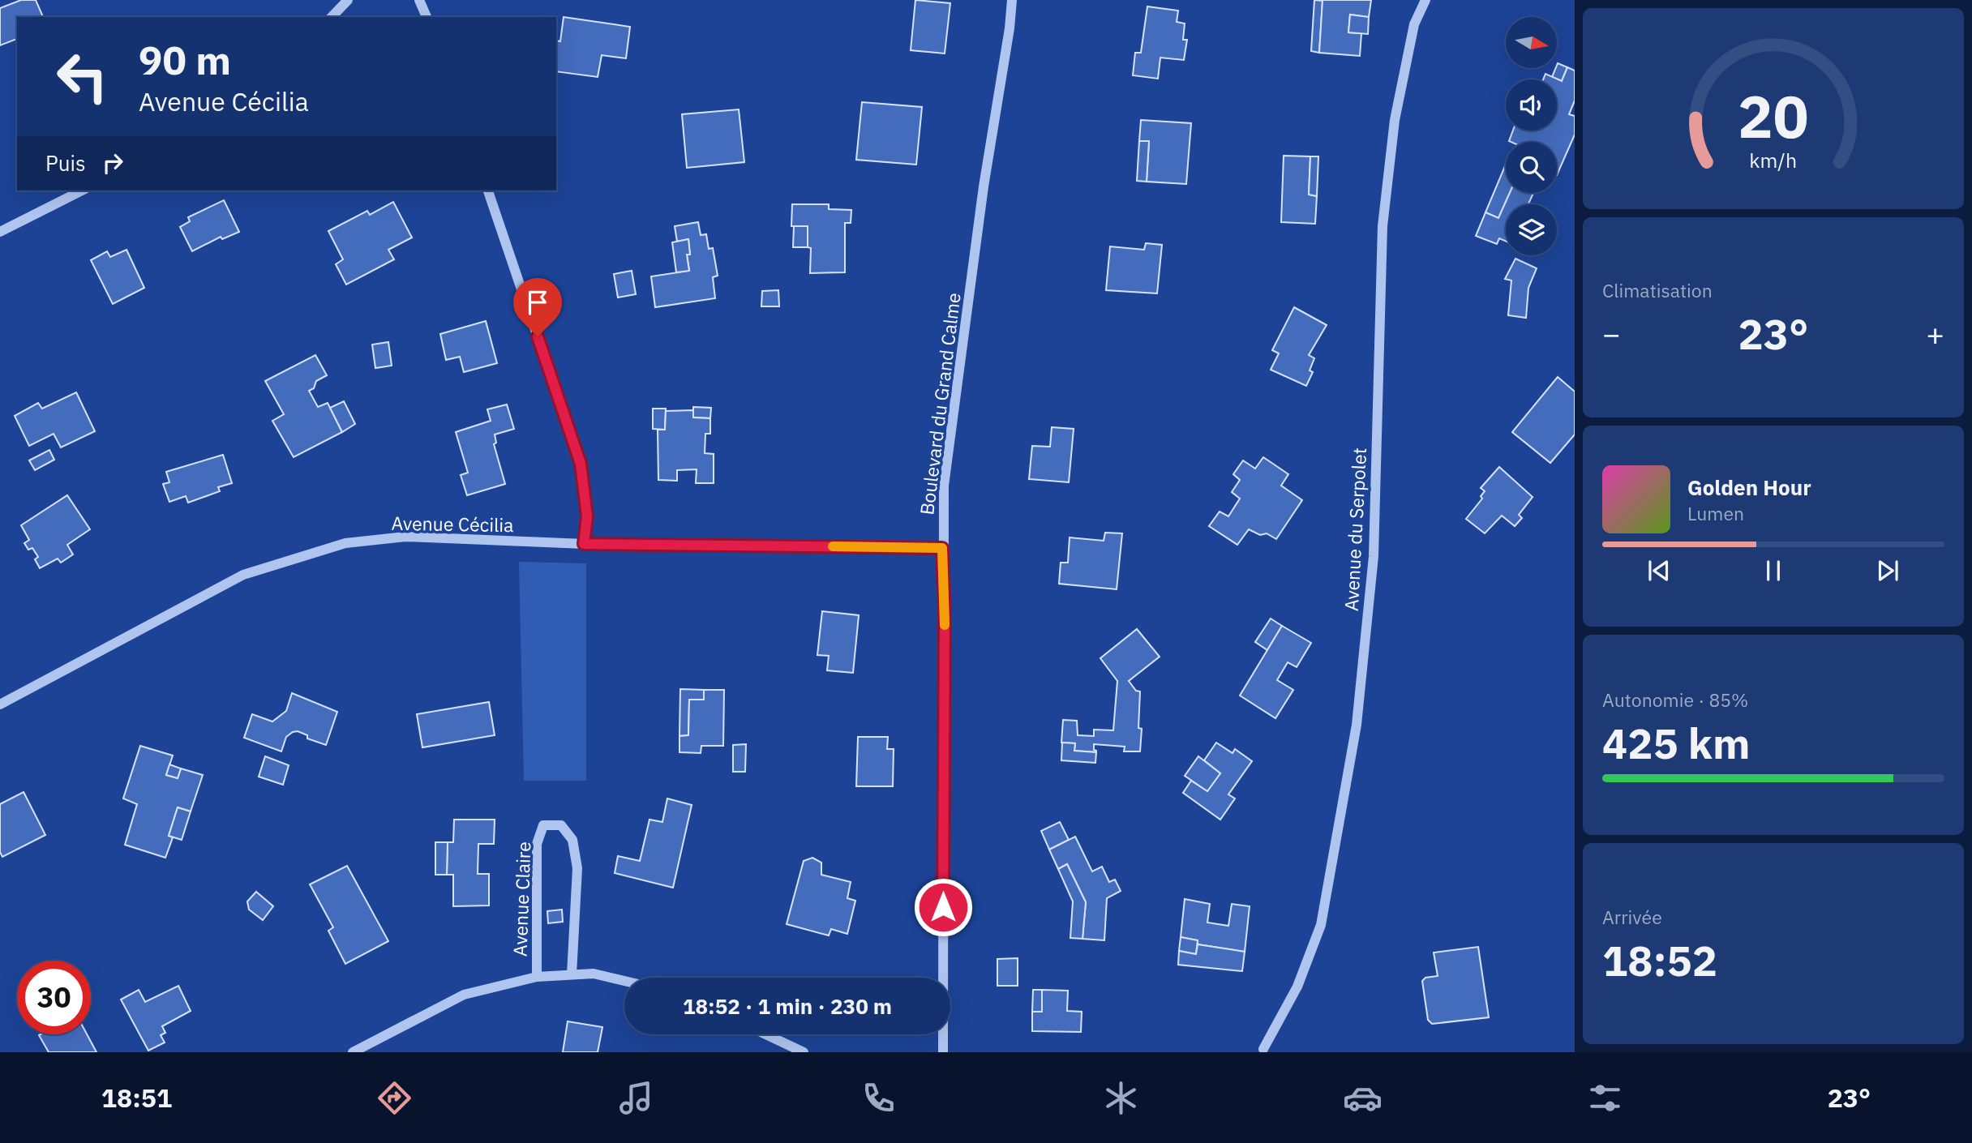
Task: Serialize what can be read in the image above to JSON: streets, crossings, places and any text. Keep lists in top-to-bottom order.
{
  "streets": {
    "street": [
      "Boulevard du Grand Calme",
      "Avenue Cécilia",
      "Avenue du Serpolet",
      "Avenue Claire"
    ]
  },
  "crossings": [
    ["Boulevard du Grand Calme", "Avenue Cécilia"]
  ],
  "north": "right",
  "page": {
    "turn": ["90 m", "Avenue Cécilia"],
    "then": "Puis",
    "tile": [
      "Climatisation",
      ["Autonomie · 85%", "425 km"],
      ["Arrivée", "18:52"]
    ],
    "heat": ["−", "23°", "+"],
    "song": ["Golden Hour", "Lumen"],
    "limit": "30",
    "trip": "18:52 · 1 min · 230 m",
    "tabs": ["18:51", "23°"],
    "gauge": ["20", "km/h"]
  }
}
